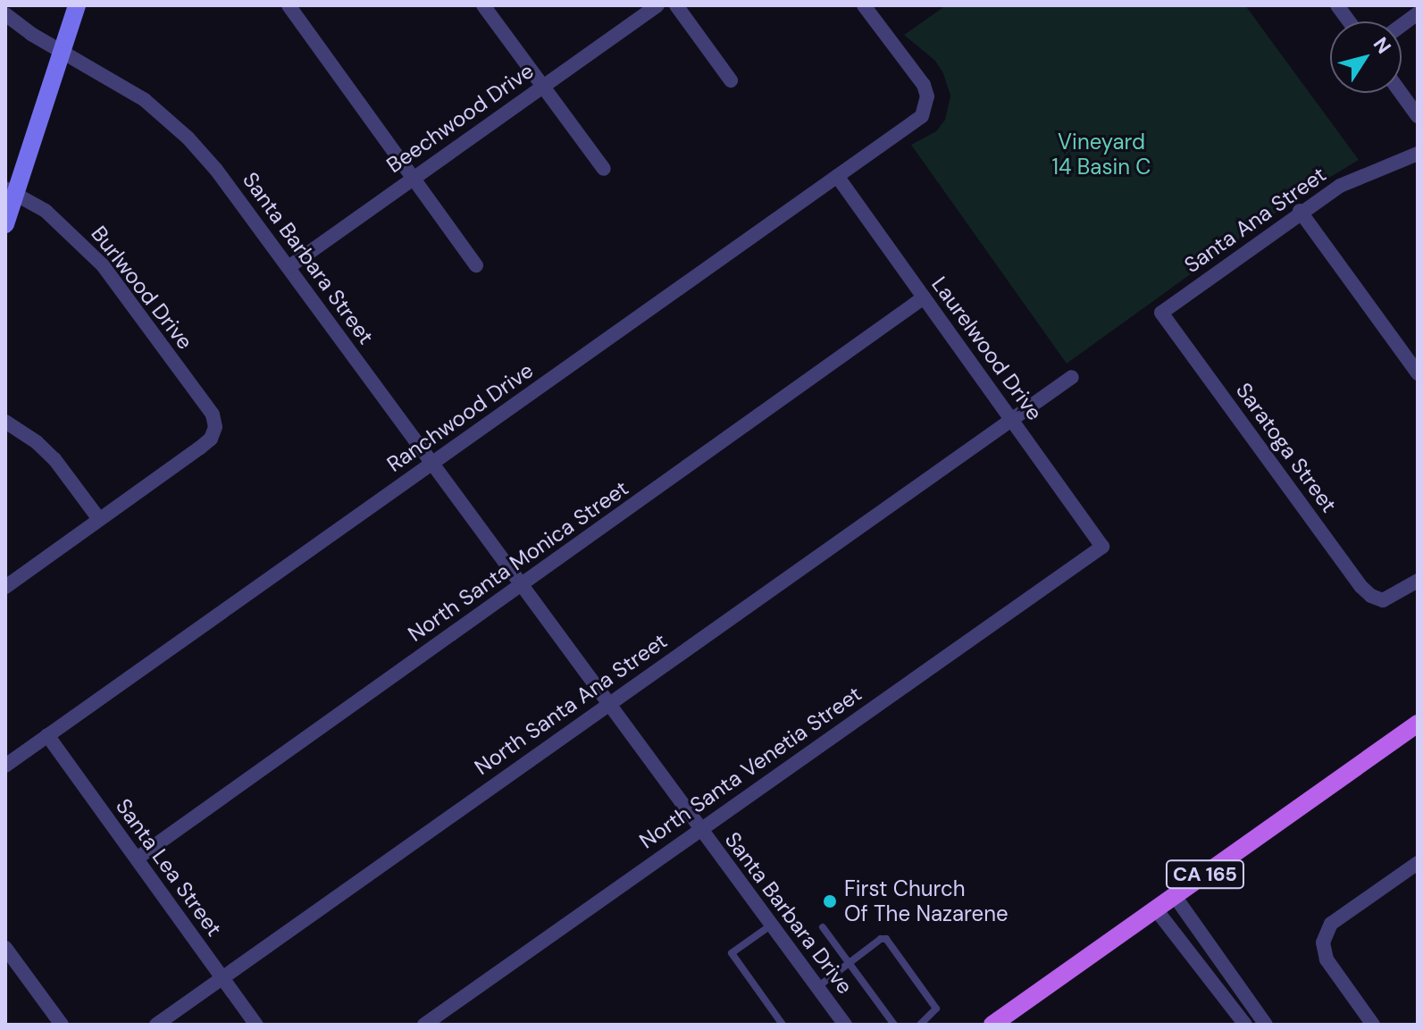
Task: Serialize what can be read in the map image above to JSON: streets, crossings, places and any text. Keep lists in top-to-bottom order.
{
  "streets": {
    "main road": ["CA 165"],
    "street": [
      "Beechwood Drive",
      "Santa Ana Street",
      "Santa Barbara Street",
      "Burlwood Drive",
      "Laurelwood Drive",
      "Ranchwood Drive",
      "Saratoga Street",
      "North Santa Monica Street",
      "North Santa Ana Street",
      "North Santa Venetia Street",
      "Santa Lea Street",
      "Santa Barbara Drive"
    ]
  },
  "crossings": [
    ["Beechwood Drive", "Santa Barbara Street"],
    ["Santa Ana Street", "Saratoga Street"],
    ["Santa Barbara Street", "Ranchwood Drive"],
    ["Santa Barbara Street", "North Santa Monica Street"],
    ["Santa Barbara Street", "Santa Barbara Drive"],
    ["Laurelwood Drive", "Ranchwood Drive"],
    ["Laurelwood Drive", "North Santa Monica Street"],
    ["Laurelwood Drive", "North Santa Ana Street"],
    ["Laurelwood Drive", "North Santa Venetia Street"],
    ["Ranchwood Drive", "Santa Lea Street"],
    ["North Santa Monica Street", "Santa Lea Street"],
    ["North Santa Monica Street", "Santa Barbara Drive"],
    ["North Santa Ana Street", "Santa Lea Street"],
    ["North Santa Ana Street", "Santa Barbara Drive"],
    ["North Santa Venetia Street", "Santa Barbara Drive"]
  ],
  "parks": ["Vineyard 14 Basin C"],
  "places": ["First Church Of The Nazarene"],
  "north": "top right"
}
